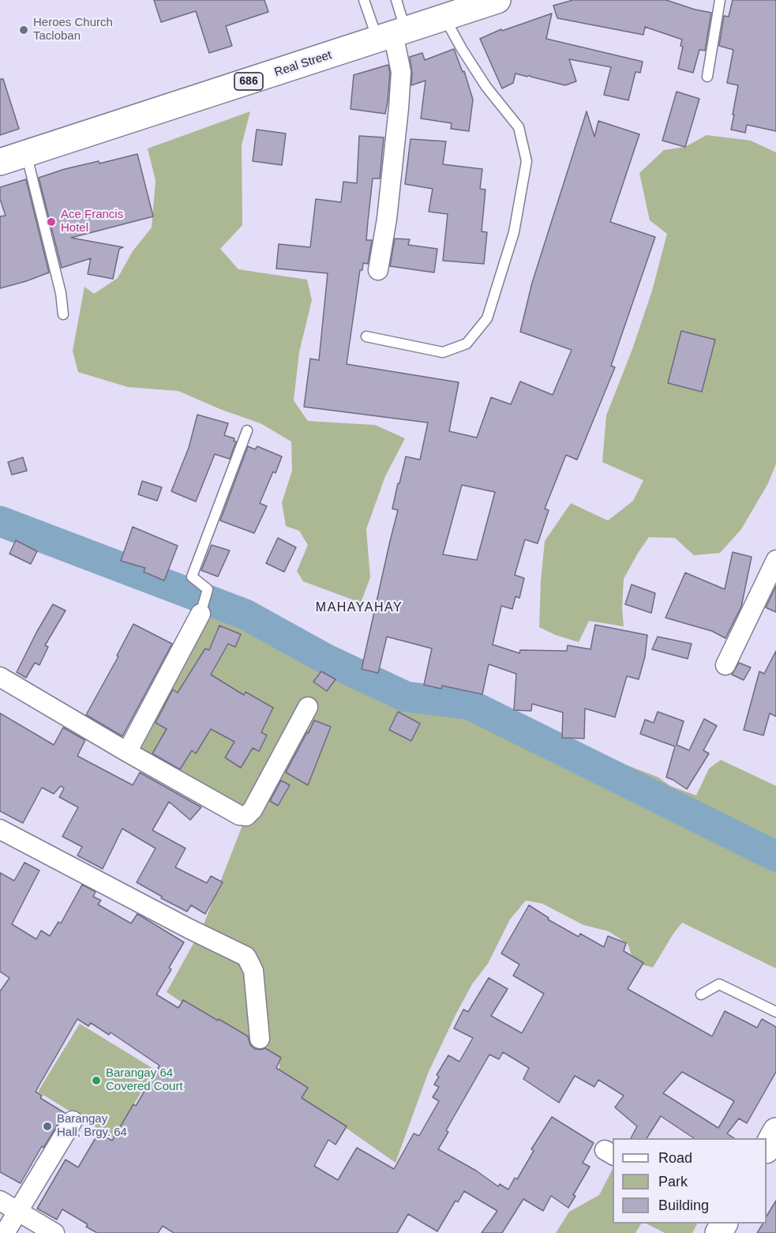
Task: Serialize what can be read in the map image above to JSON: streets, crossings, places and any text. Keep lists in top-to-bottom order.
{
  "streets": {
    "main road": ["Real Street", "686"]
  },
  "districts": ["MAHAYAHAY"],
  "places": [
    "Heroes Church Tacloban",
    "Ace Francis Hotel",
    "Barangay 64 Covered Court",
    "Barangay Hall, Brgy. 64"
  ],
  "legend": ["Road", "Park", "Building"]
}
